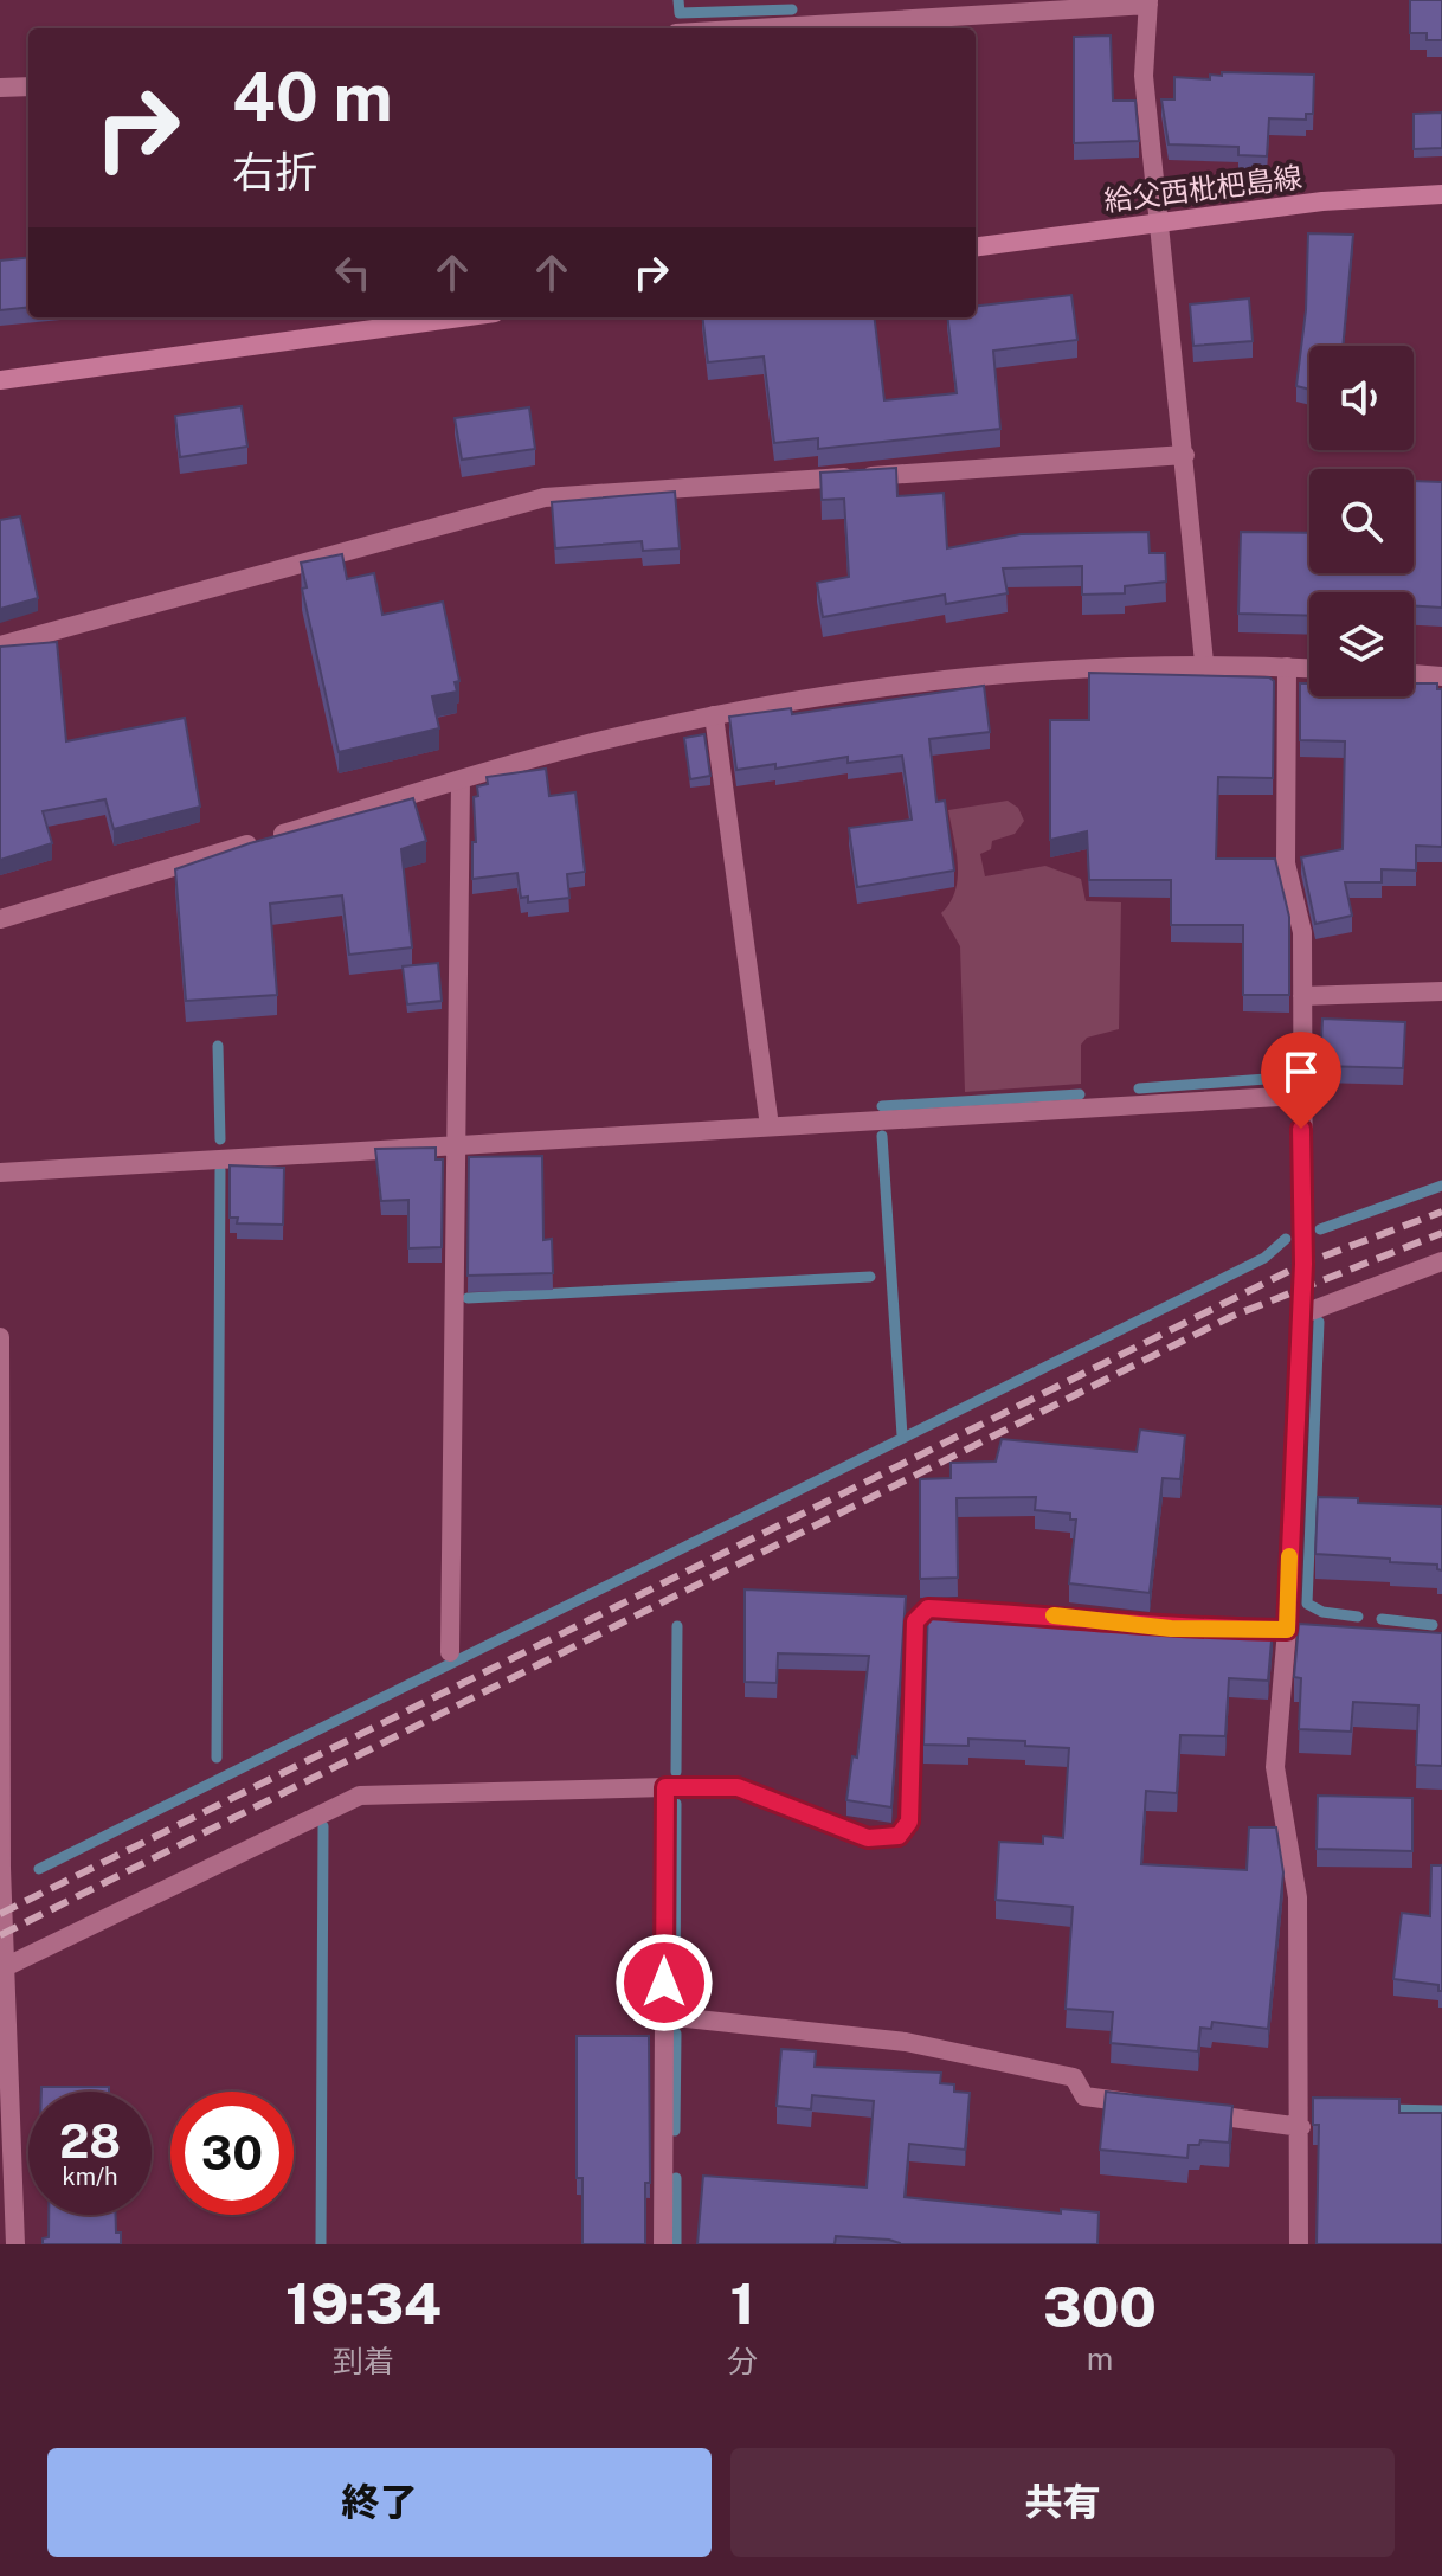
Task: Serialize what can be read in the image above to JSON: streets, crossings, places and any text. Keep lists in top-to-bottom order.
{
  "streets": {
    "main road": ["給父西枇杷島線"]
  },
  "page": {
    "turn": ["40 m", "右折"],
    "speed": "28 km/h",
    "limit": "30",
    "eta": [
      "19:34",
      "到着",
      "1",
      "分",
      "300",
      "m"
    ],
    "buttons": ["終了", "共有"]
  }
}
